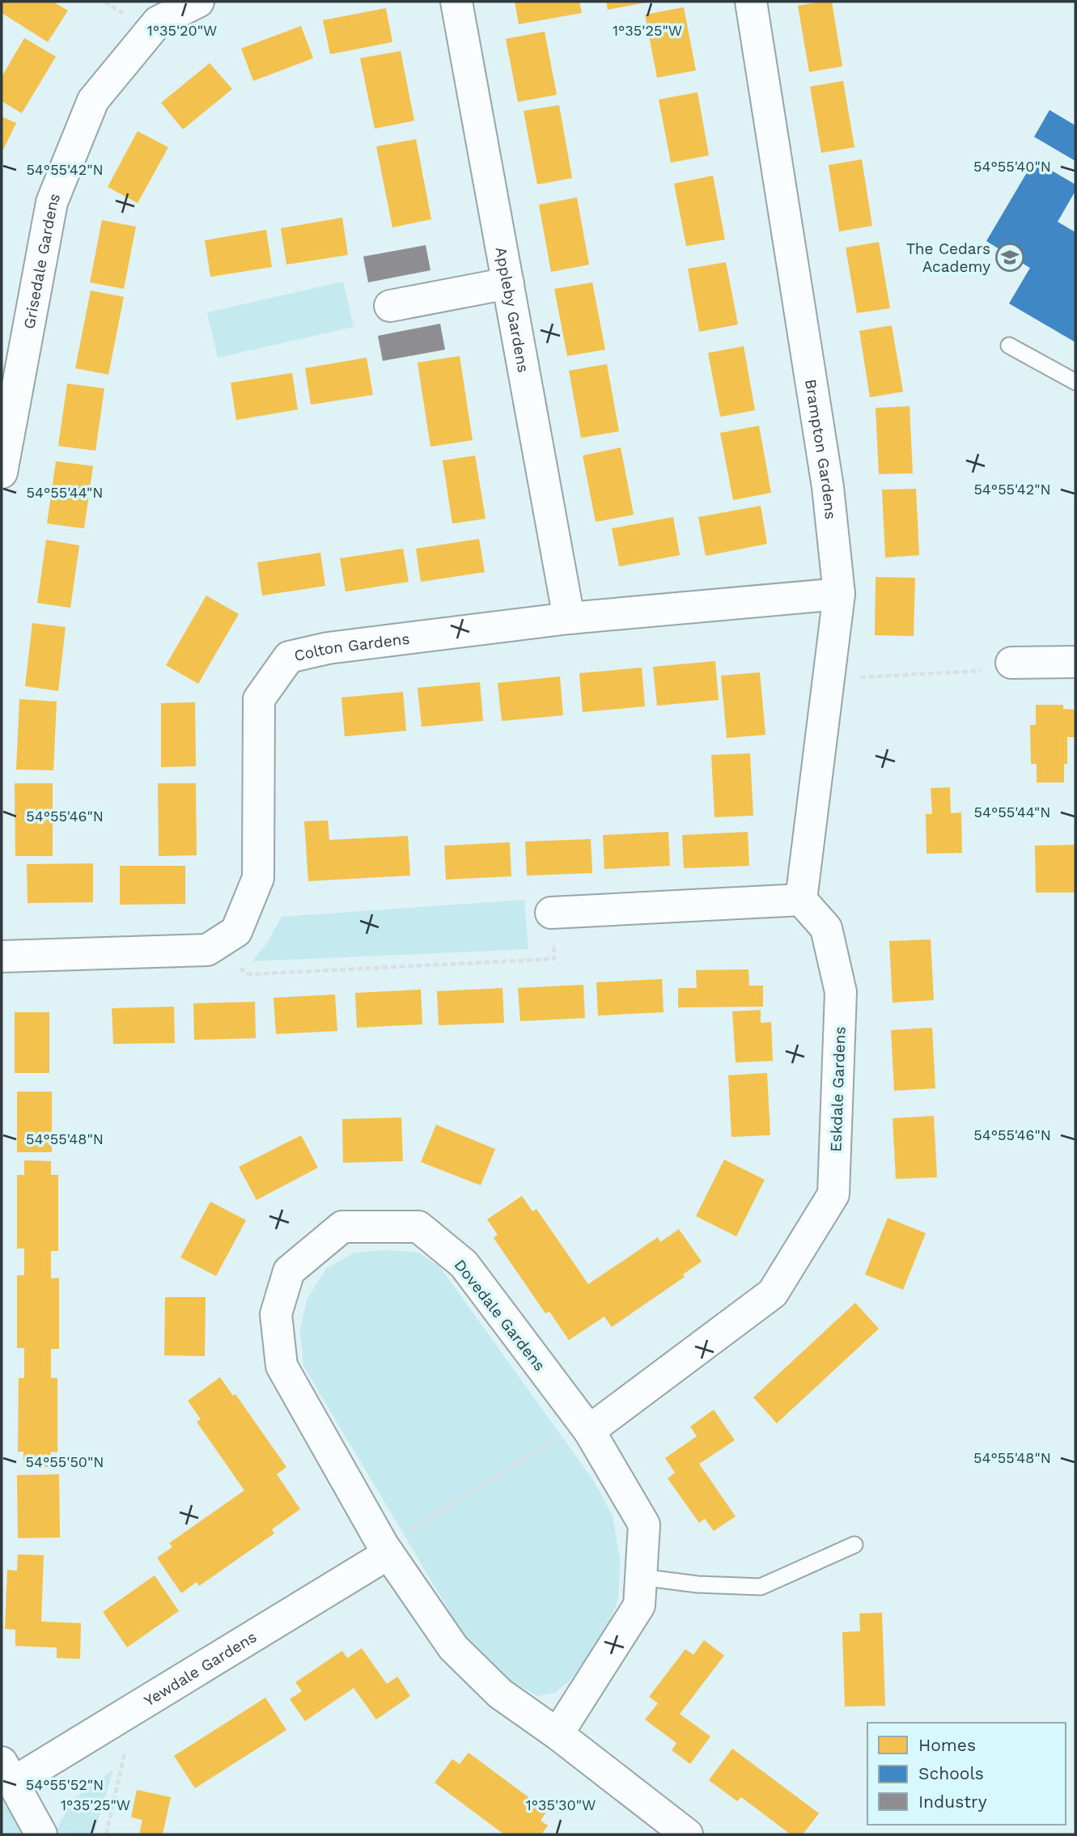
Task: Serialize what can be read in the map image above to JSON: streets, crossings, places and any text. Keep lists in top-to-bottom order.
{
  "streets": {
    "street": [
      "Grisedale Gardens",
      "Appleby Gardens",
      "Brampton Gardens",
      "Colton Gardens",
      "Eskdale Gardens",
      "Dovedale Gardens",
      "Yewdale Gardens"
    ]
  },
  "crossings": [
    ["Appleby Gardens", "Colton Gardens"],
    ["Brampton Gardens", "Colton Gardens"],
    ["Brampton Gardens", "Eskdale Gardens"],
    ["Eskdale Gardens", "Dovedale Gardens"],
    ["Dovedale Gardens", "Yewdale Gardens"]
  ],
  "places": {
    "school or university": ["The Cedars Academy"]
  },
  "legend": ["Homes", "Schools", "Industry"],
  "coordinates": [
    "1°35'20\"W",
    "1°35'25\"W",
    "54°55'40\"N",
    "54°55'42\"N",
    "54°55'44\"N",
    "54°55'46\"N",
    "54°55'48\"N",
    "54°55'50\"N",
    "54°55'52\"N",
    "1°35'30\"W"
  ]
}
